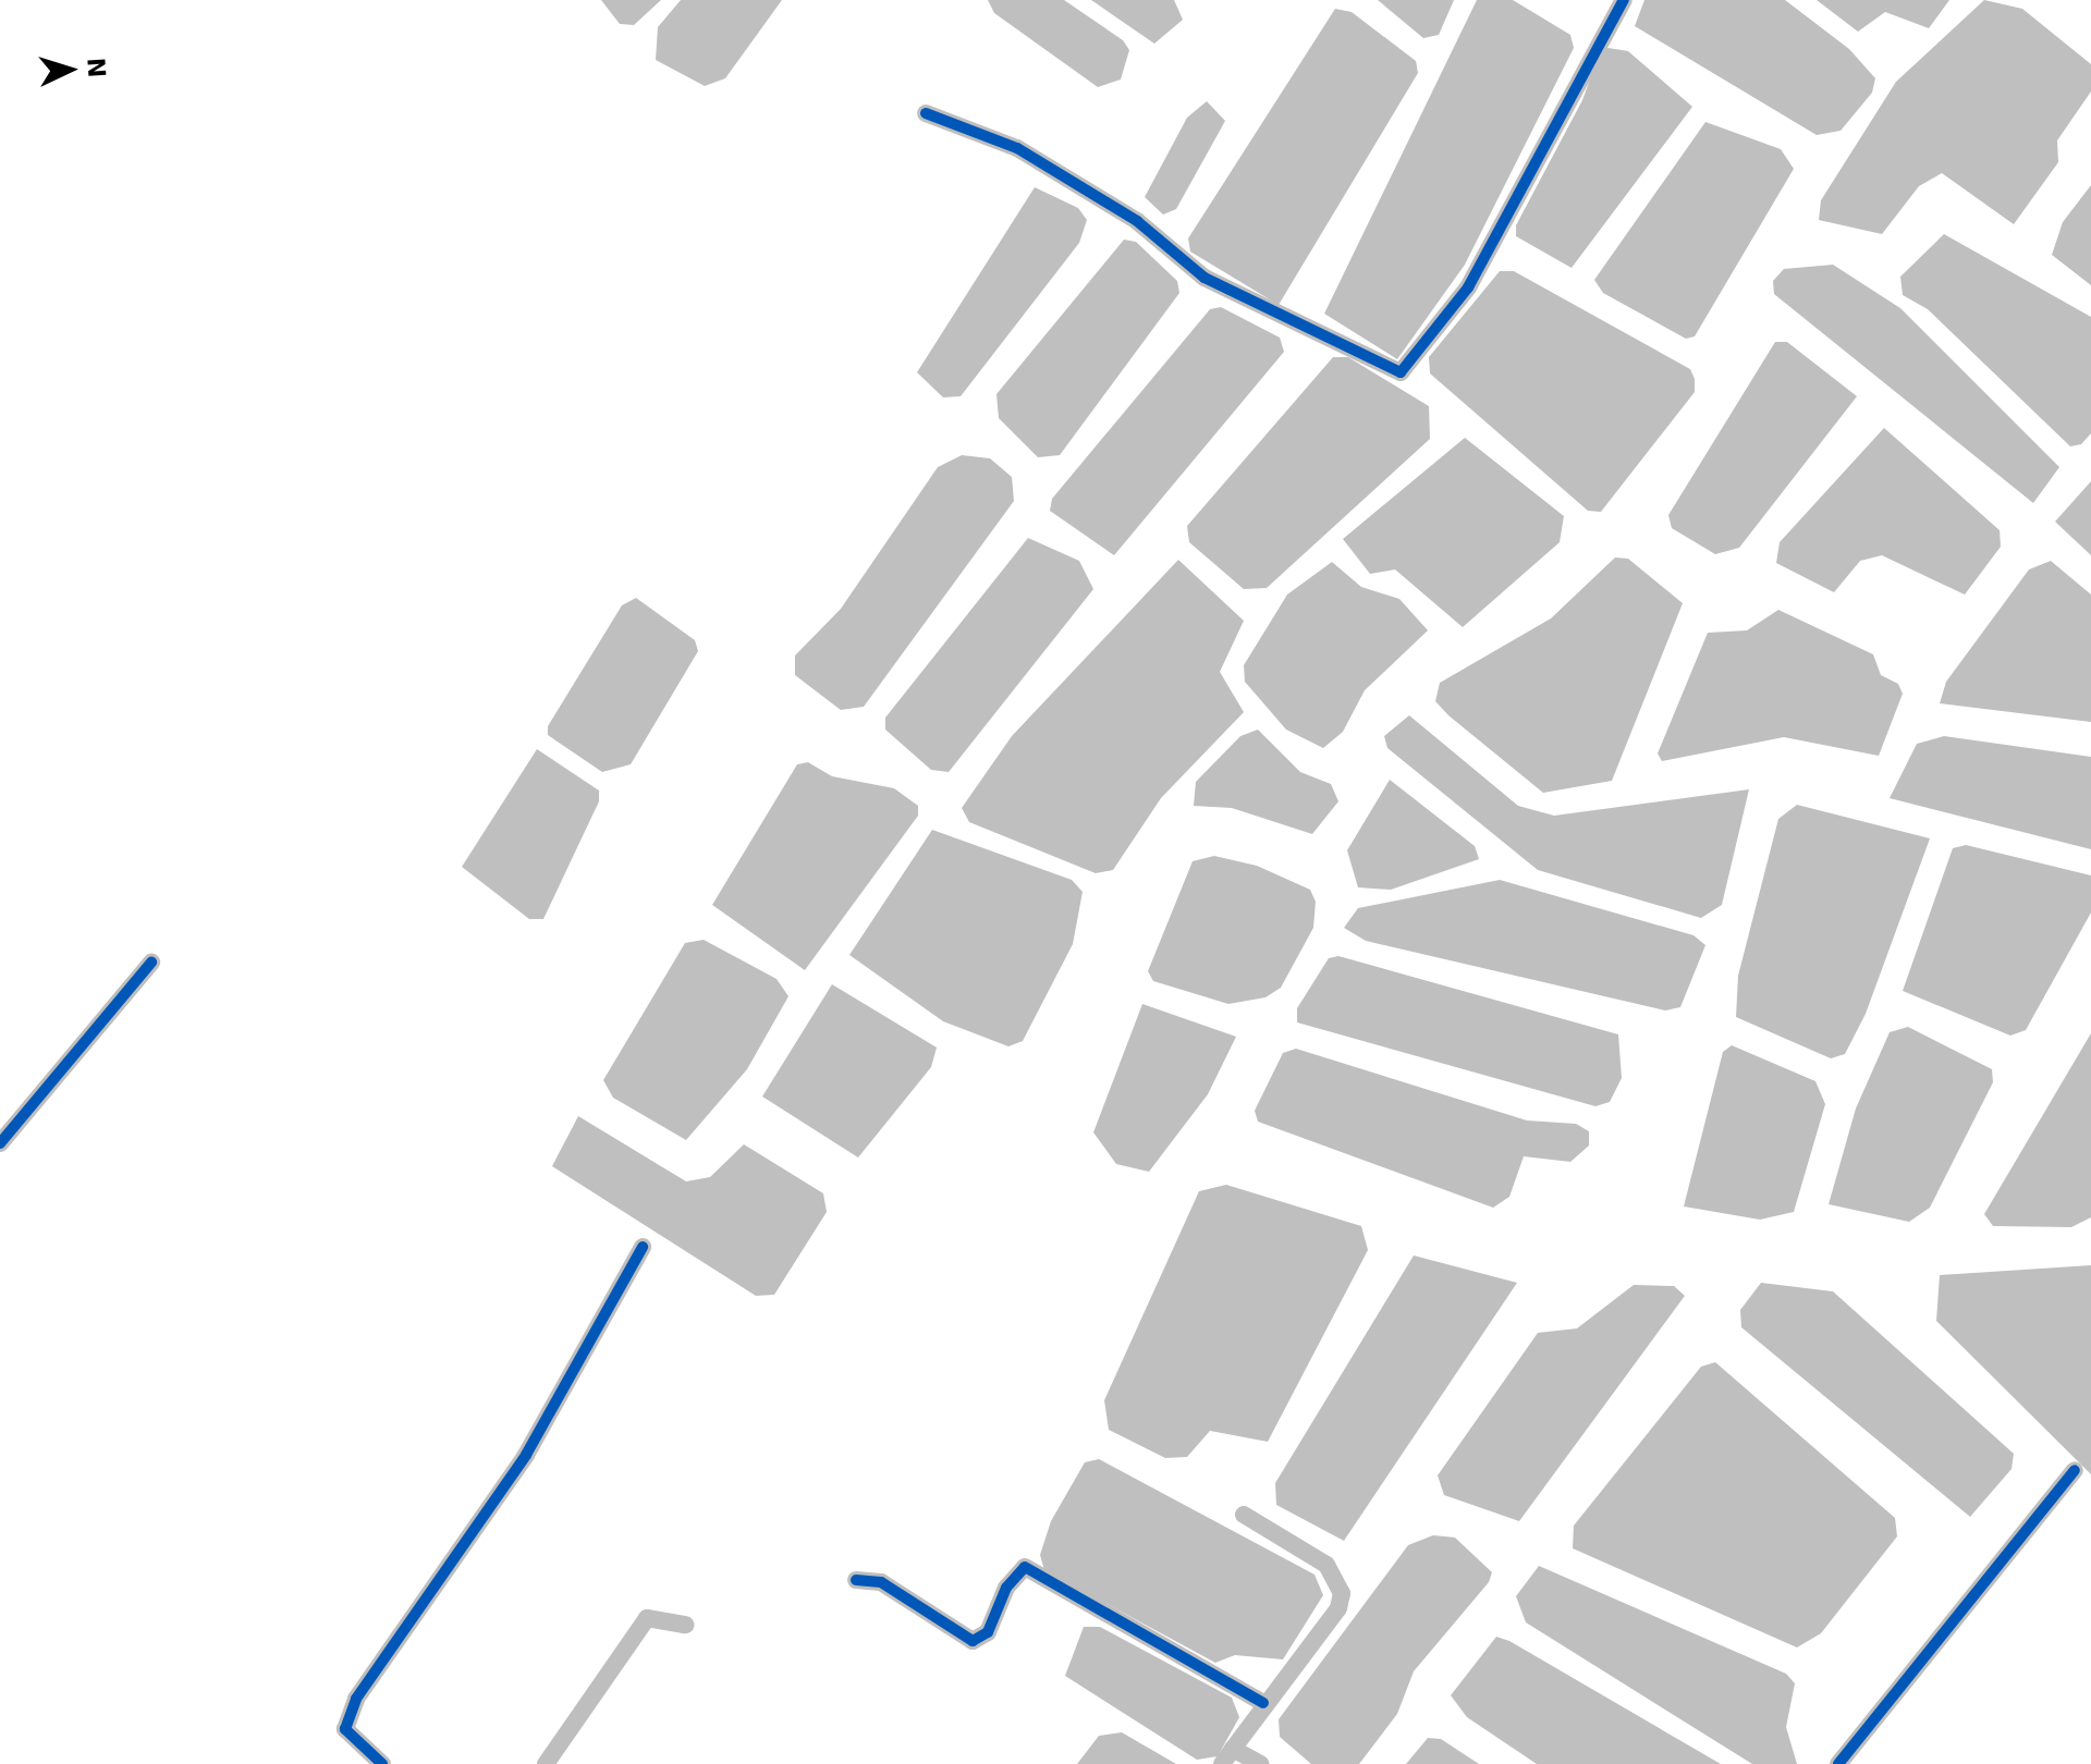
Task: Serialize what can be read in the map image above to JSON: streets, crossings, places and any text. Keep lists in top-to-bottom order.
{
  "north": "right"
}
